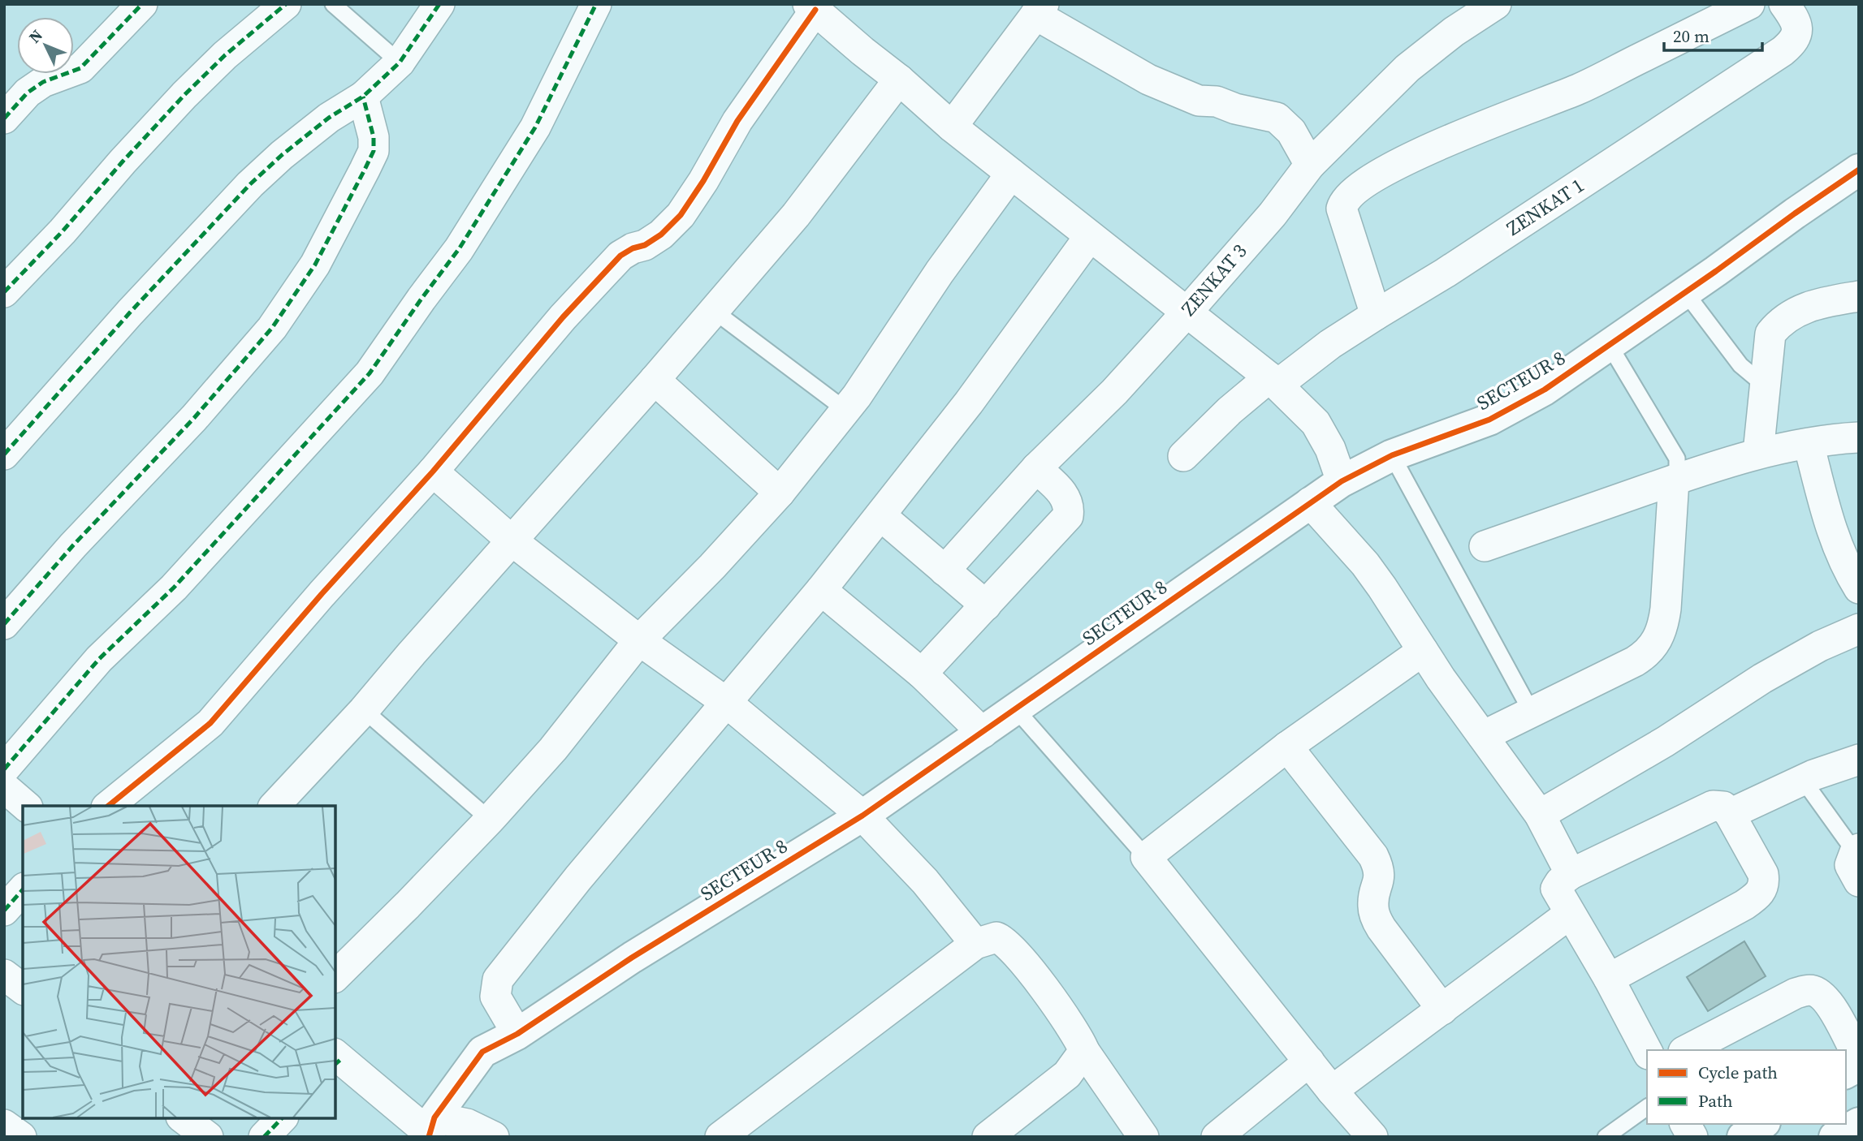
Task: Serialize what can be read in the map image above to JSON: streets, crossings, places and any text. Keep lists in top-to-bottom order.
{
  "streets": {
    "street": ["ZENKAT 1", "ZENKAT 3", "SECTEUR 8"]
  },
  "legend": ["Cycle path", "Path"],
  "scale_bar": "20 m",
  "north": "top left"
}
